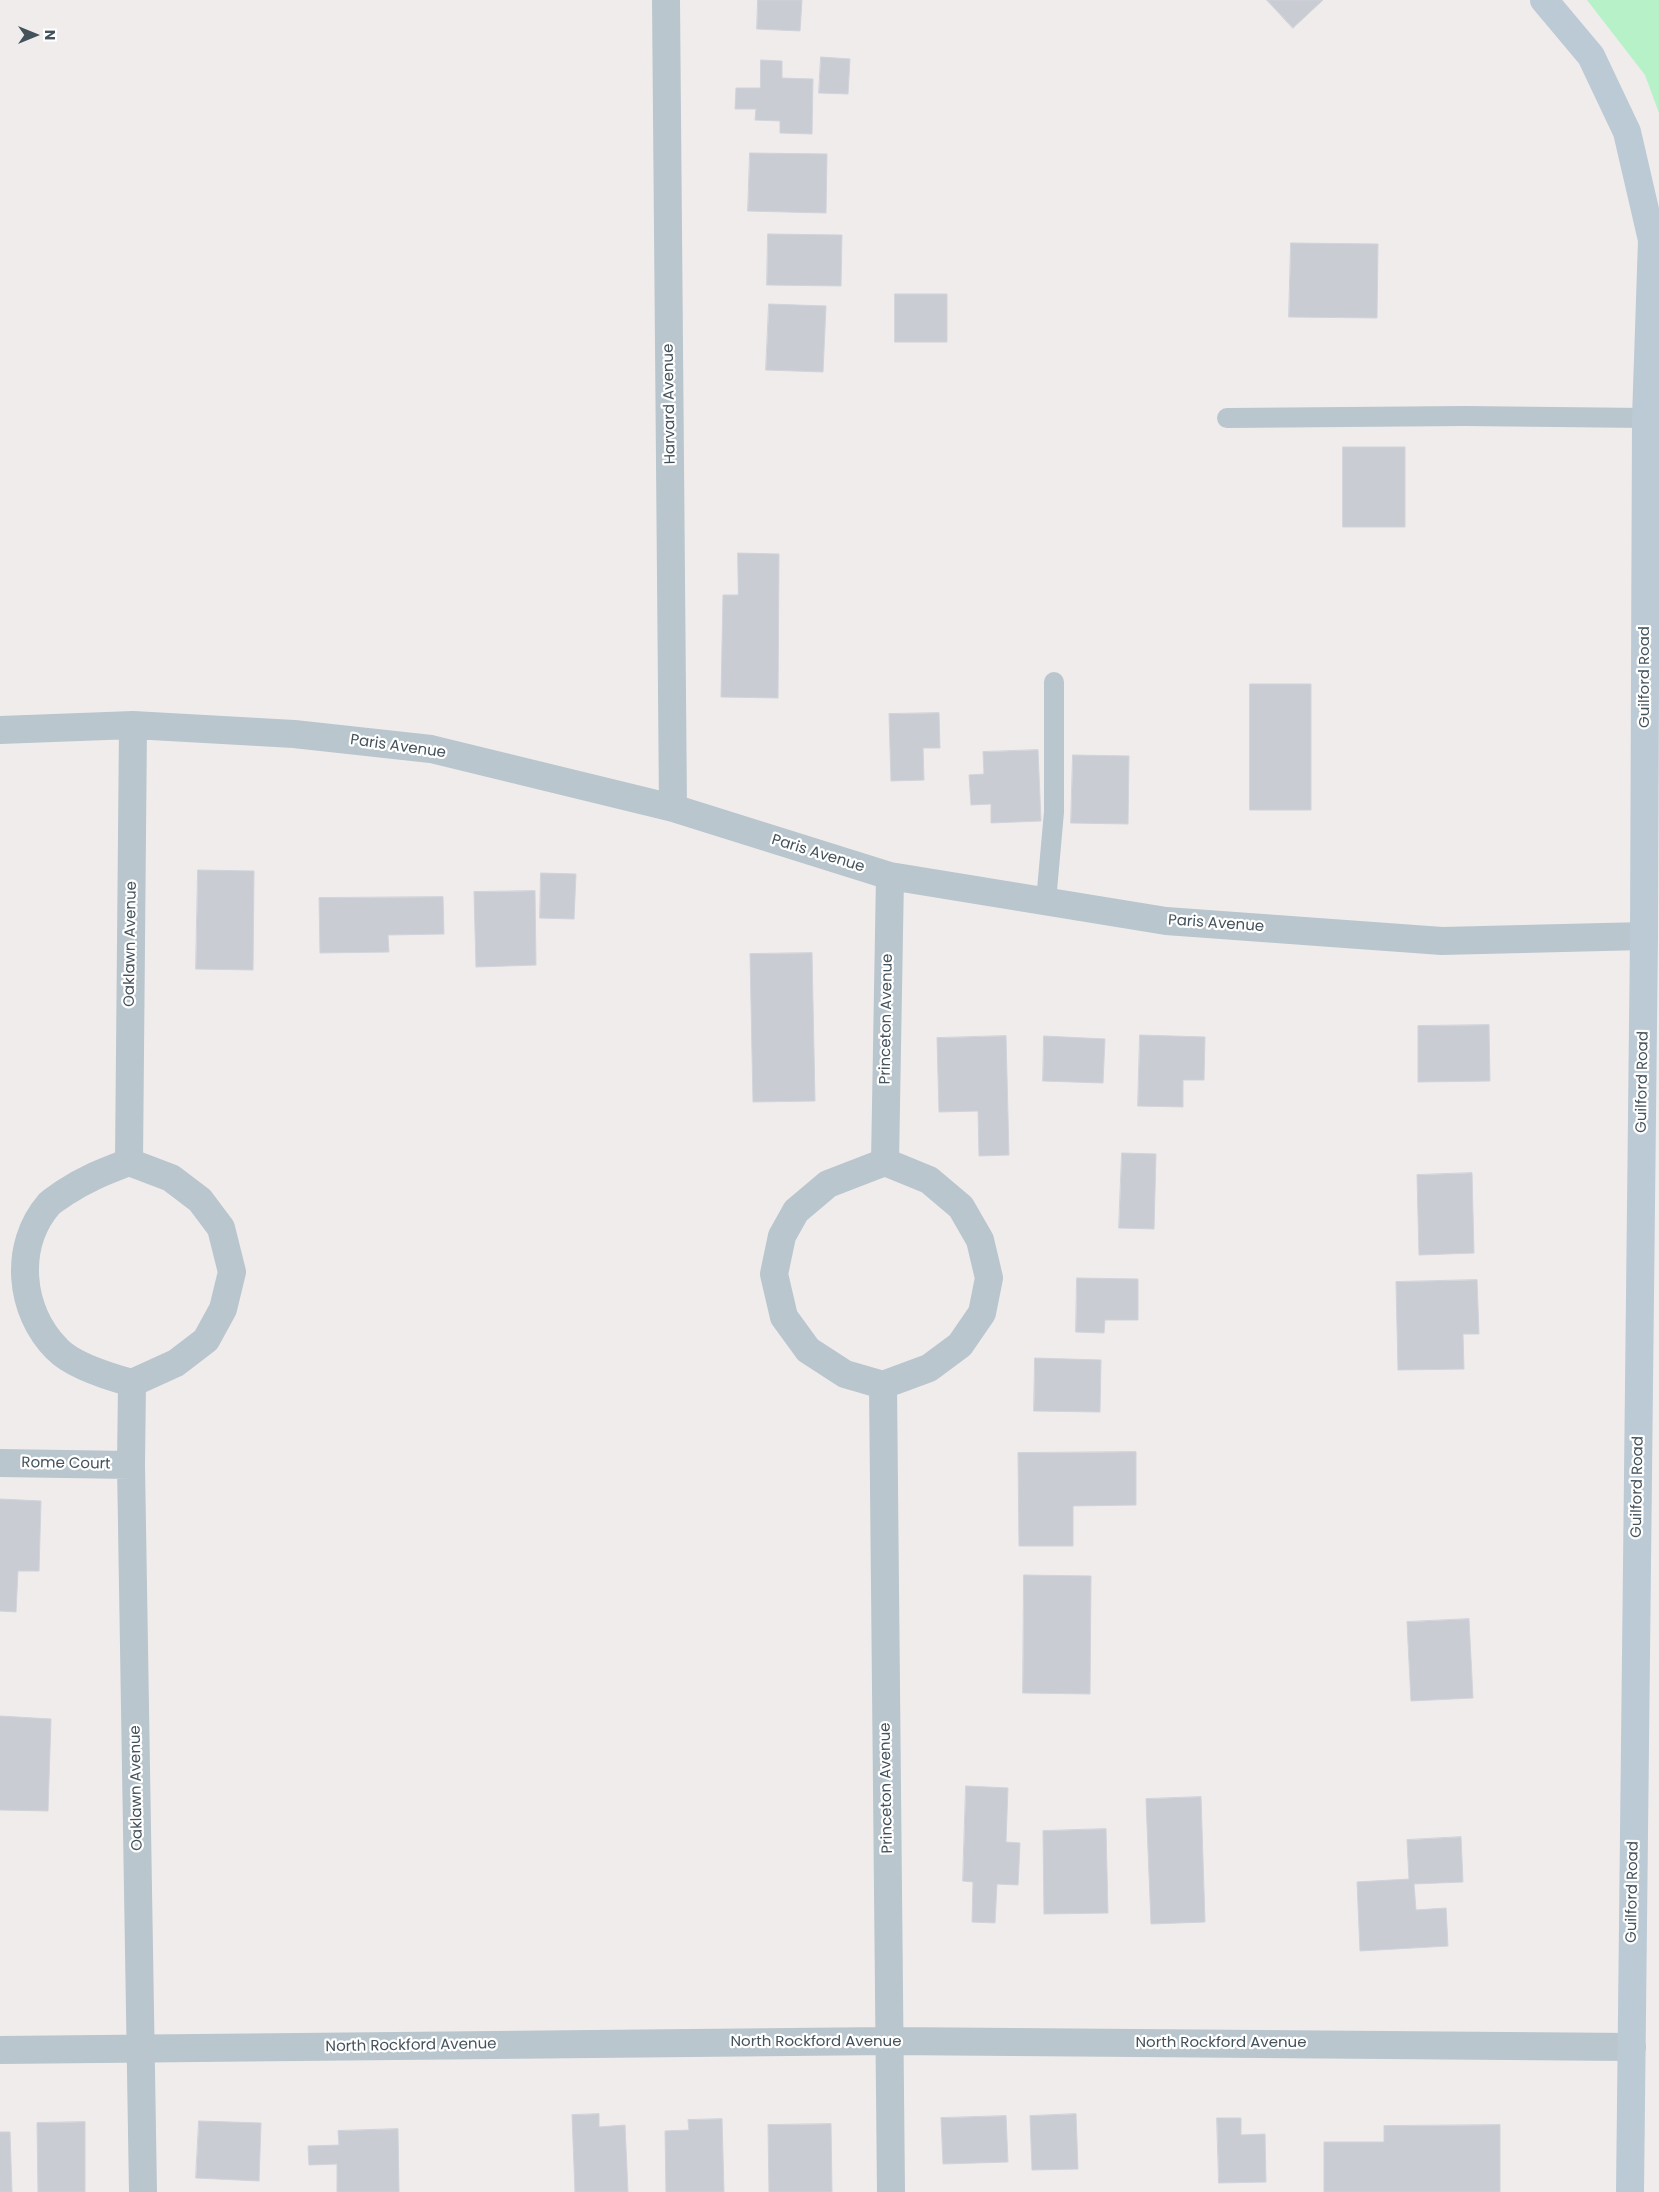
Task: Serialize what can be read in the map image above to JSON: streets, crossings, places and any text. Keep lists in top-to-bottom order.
{
  "streets": {
    "street": [
      "Harvard Avenue",
      "Guilford Road",
      "Paris Avenue",
      "Oaklawn Avenue",
      "Princeton Avenue",
      "Rome Court",
      "North Rockford Avenue"
    ]
  },
  "crossings": [
    ["Harvard Avenue", "Paris Avenue"],
    ["Guilford Road", "Paris Avenue"],
    ["Guilford Road", "North Rockford Avenue"],
    ["Paris Avenue", "Oaklawn Avenue"],
    ["Paris Avenue", "Princeton Avenue"],
    ["Oaklawn Avenue", "Rome Court"],
    ["Oaklawn Avenue", "North Rockford Avenue"],
    ["Princeton Avenue", "North Rockford Avenue"]
  ],
  "north": "right"
}
